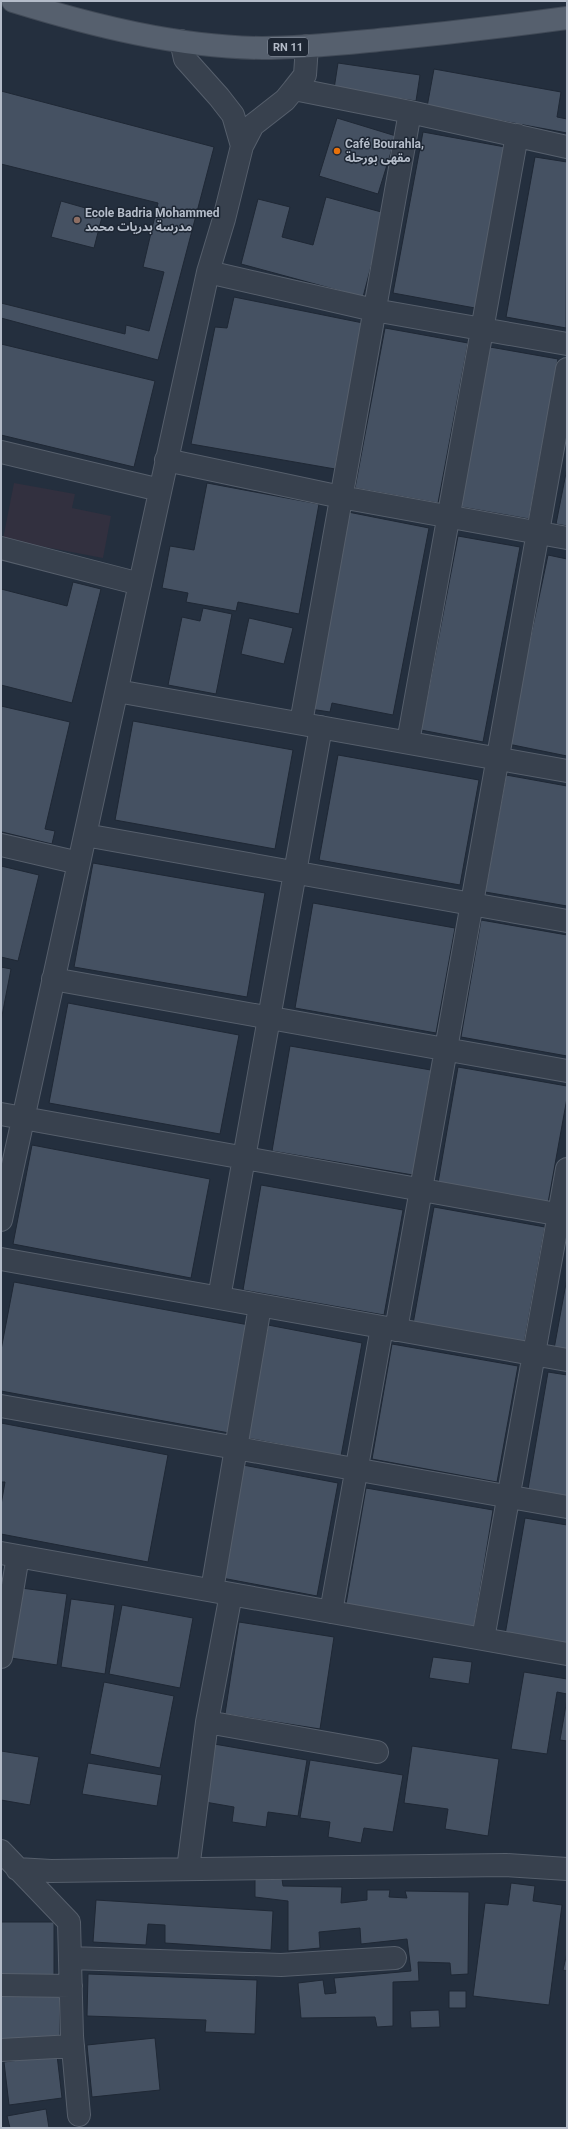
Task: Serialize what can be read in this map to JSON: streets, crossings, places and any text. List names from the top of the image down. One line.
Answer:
{"streets":{"main road":["RN 11"]},"places":["Café Bourahla, مقهى بورحلة","Ecole Badria Mohammed مدرسة بدريات محمد"]}
